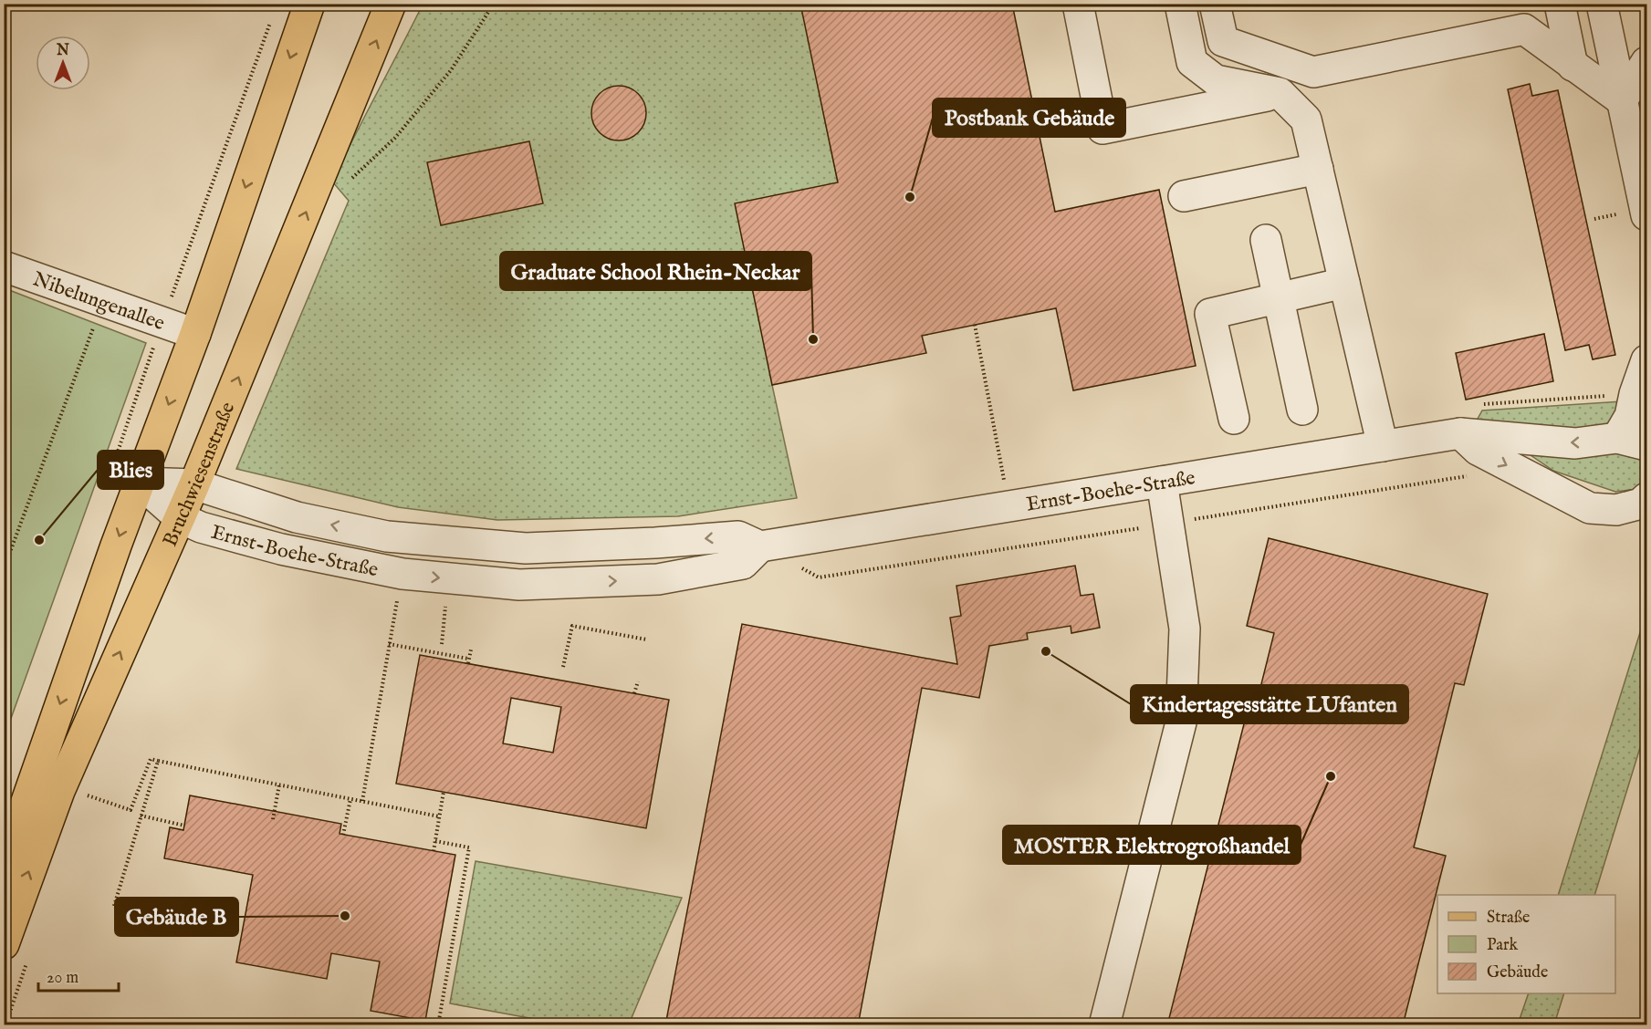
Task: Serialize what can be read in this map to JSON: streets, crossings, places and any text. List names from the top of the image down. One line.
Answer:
{"streets":{"main road":["Bruchwiesenstraße"],"street":["Nibelungenallee","Ernst-Boehe-Straße"]},"crossings":[["Bruchwiesenstraße","Ernst-Boehe-Straße"]],"places":["Postbank Gebäude","Graduate School Rhein-Neckar","Blies","Kindertagesstätte LUfanten","MOSTER Elektrogroßhandel","Gebäude B"],"legend":["Straße","Park","Gebäude"],"scale_bar":"20 m","north":"top"}
